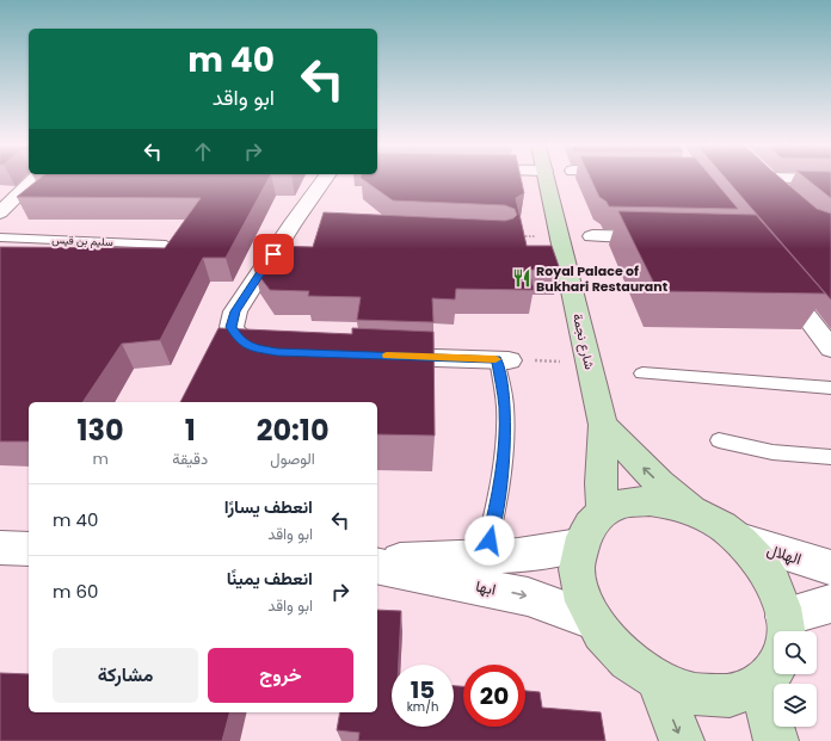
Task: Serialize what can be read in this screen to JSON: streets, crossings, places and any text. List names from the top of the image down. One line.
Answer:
{"streets":{"main road":["شارع نجمة"],"street":["الهلال","ابها"],"lane":["سليم بن قيس"]},"places":{"restaurant":["Royal Palace of Bukhari Restaurant"]},"page":{"turn":["40 m","ابو واقد"],"eta":["20:10","الوصول","1","دقيقة","130","m"],"list":[{"name":"انعطف يسارًا","note":"ابو واقد","value":"40 m"},{"name":"انعطف يمينًا","note":"ابو واقد","value":"60 m"}],"buttons":["خروج","مشاركة"],"speed":"15 km/h","limit":"20"}}
